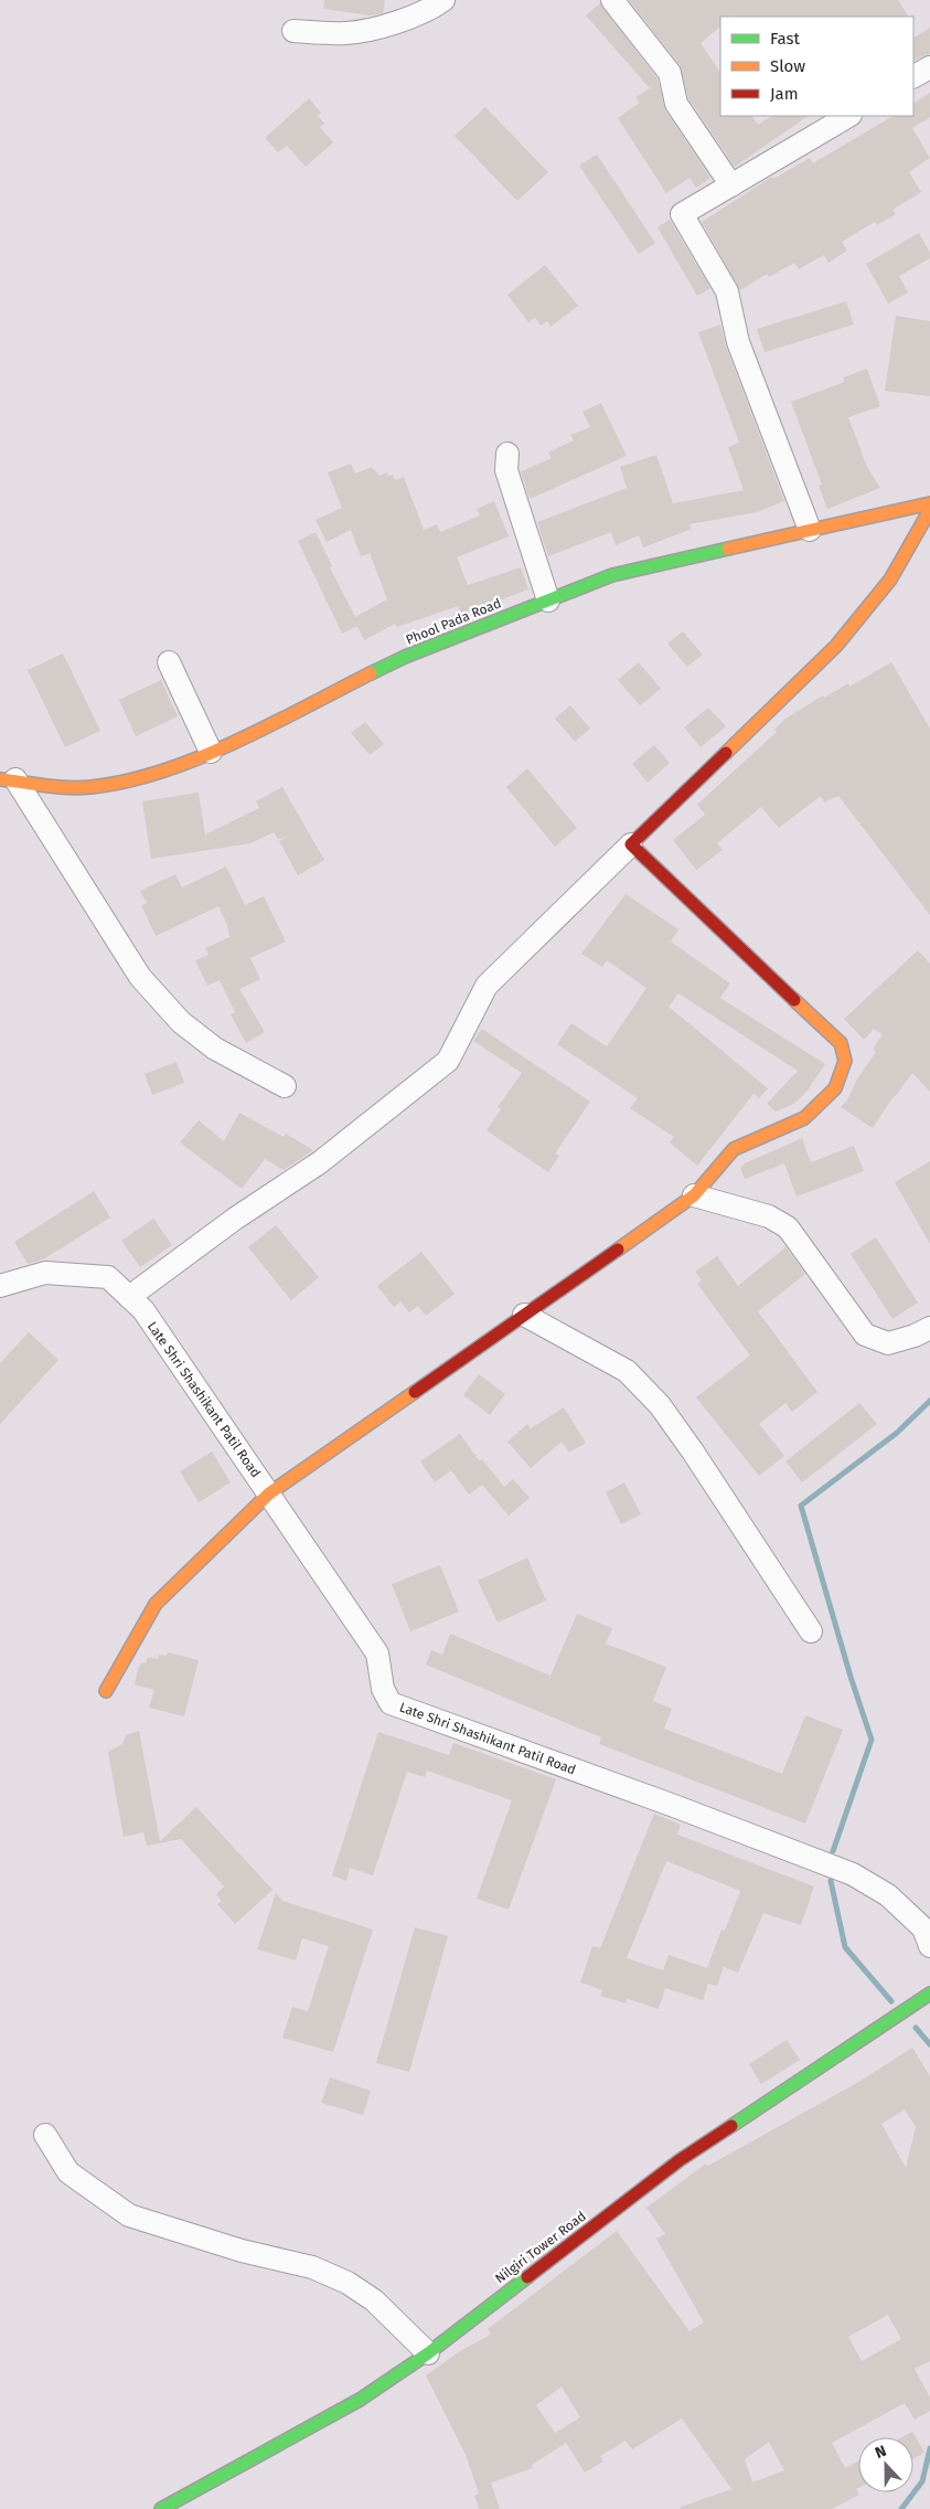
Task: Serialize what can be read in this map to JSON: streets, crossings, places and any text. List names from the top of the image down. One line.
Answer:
{"streets":{"street":["Phool Pada Road","Late Shri Shashikant Patil Road","Nilgiri Tower Road"]},"legend":["Fast","Slow","Jam"],"north":"top"}
